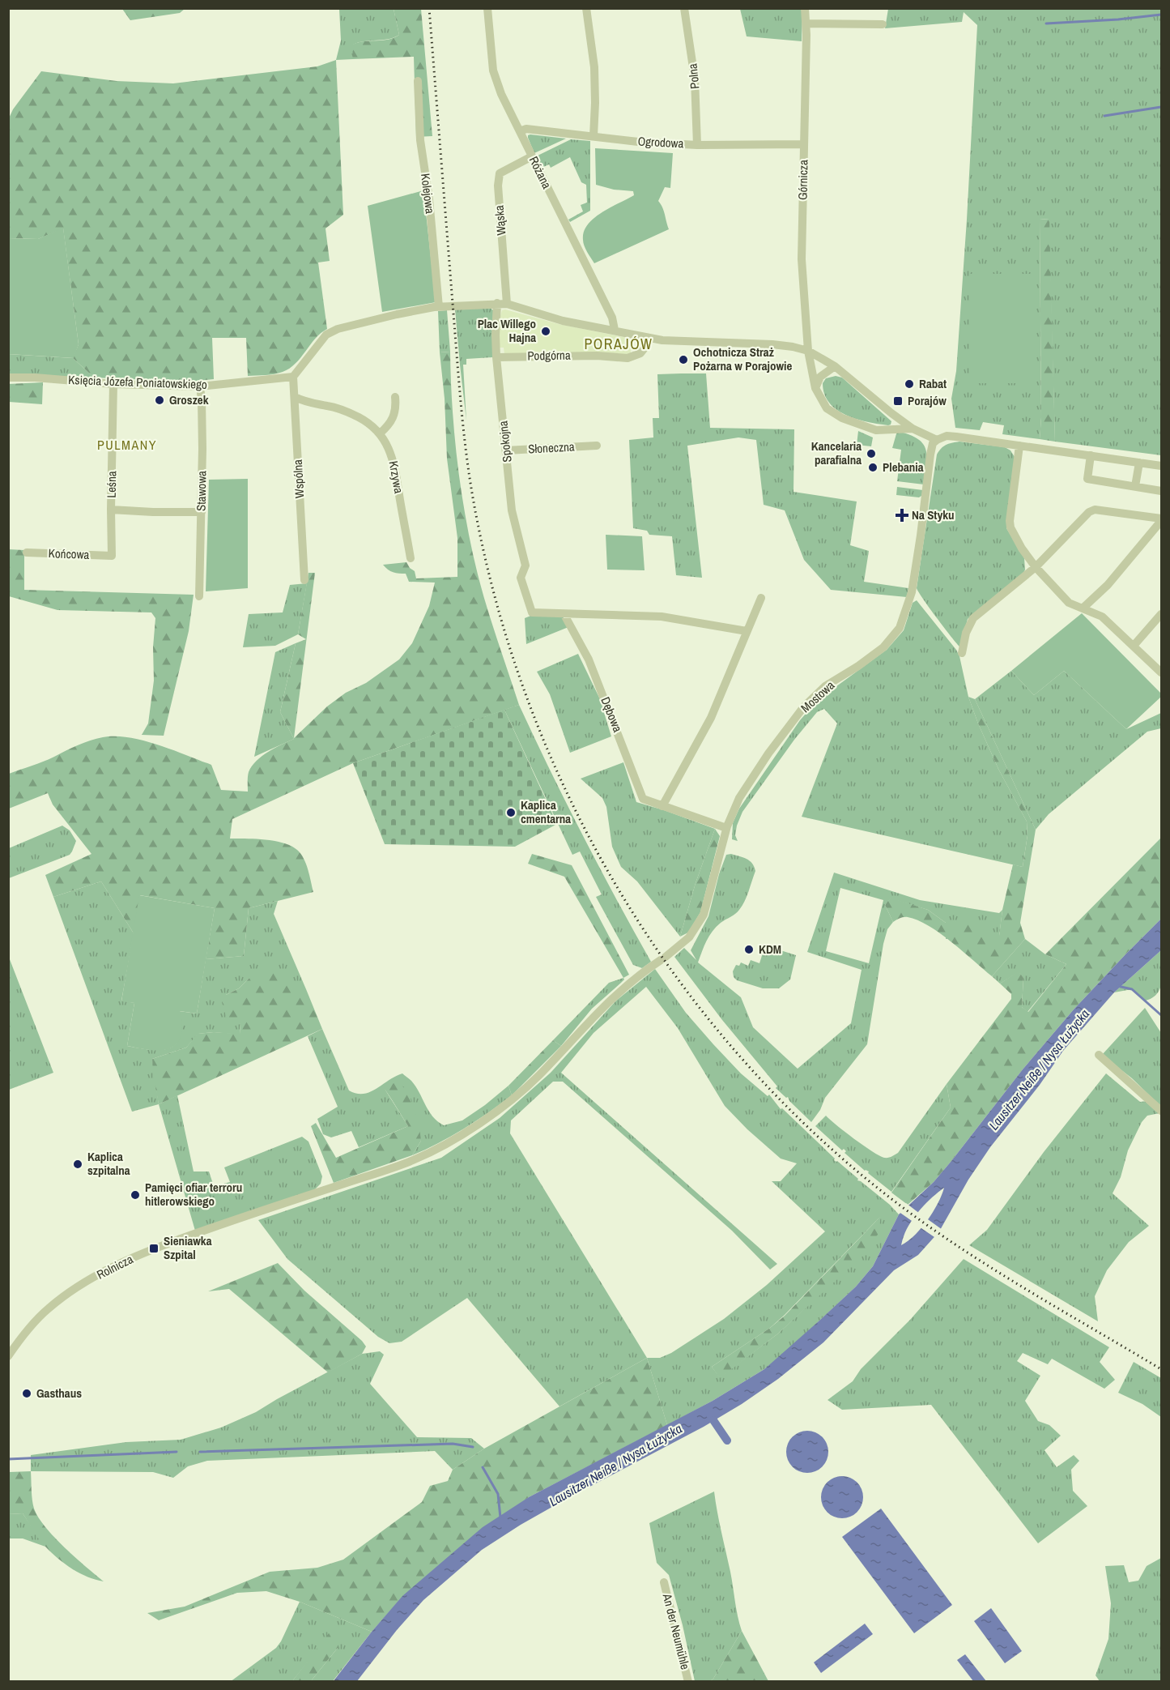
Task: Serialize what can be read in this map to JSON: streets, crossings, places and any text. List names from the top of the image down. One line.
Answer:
{"streets":{"street":["Polna","Ogrodowa","Różana","Górnicza","Kolejowa","Wąska","Podgórna","Księcia Józefa Poniatowskiego","Spokojna","Słoneczna","Krzywa","Wspólna","Leśna","Stawowa","Końcowa","Mostowa","Dębowa","Rolnicza","An der Neumühle"]},"crossings":[["Polna","Ogrodowa"],["Ogrodowa","Różana"],["Ogrodowa","Górnicza"],["Różana","Wąska"],["Podgórna","Spokojna"],["Księcia Józefa Poniatowskiego","Wspólna"],["Księcia Józefa Poniatowskiego","Leśna"],["Księcia Józefa Poniatowskiego","Stawowa"],["Spokojna","Słoneczna"],["Spokojna","Dębowa"],["Krzywa","Wspólna"],["Leśna","Końcowa"],["Mostowa","Dębowa"],["Mostowa","Rolnicza"]],"districts":["PORAJÓW","PULMANY"],"water":["Lausitzer Neiße / Nysa Łużycka"],"places":{"other":["Plac Willego Hajna","Ochotnicza Straż Pożarna w Porajowie","Rabat","Groszek","Kancelaria parafialna","Plebania","Kaplica cmentarna","KDM","Kaplica szpitalna","Pamięci ofiar terroru hitlerowskiego","Gasthaus"],"transit":["Porajów","Sieniawka Szpital"],"health":["Na Styku"]}}
